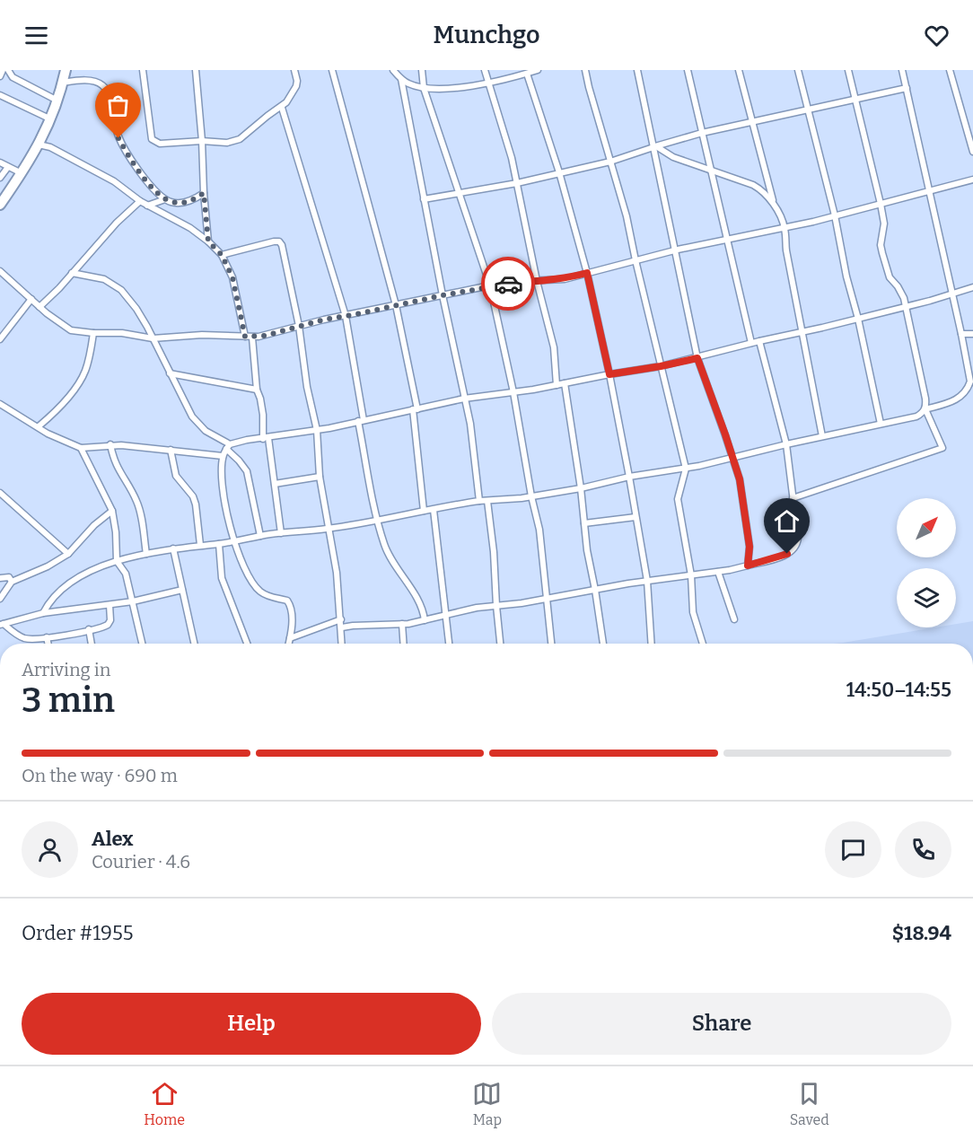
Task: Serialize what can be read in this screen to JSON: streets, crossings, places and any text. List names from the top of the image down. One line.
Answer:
{"north":"top right","page":{"header":"Munchgo","heading":["3 min","Arriving in","14:50–14:55"],"panel":["Alex","Courier · 4.6","Order #1955","$18.94"],"bar":"On the way · 690 m","buttons":["Help","Share"],"tabs":["Home","Map","Saved"]}}
